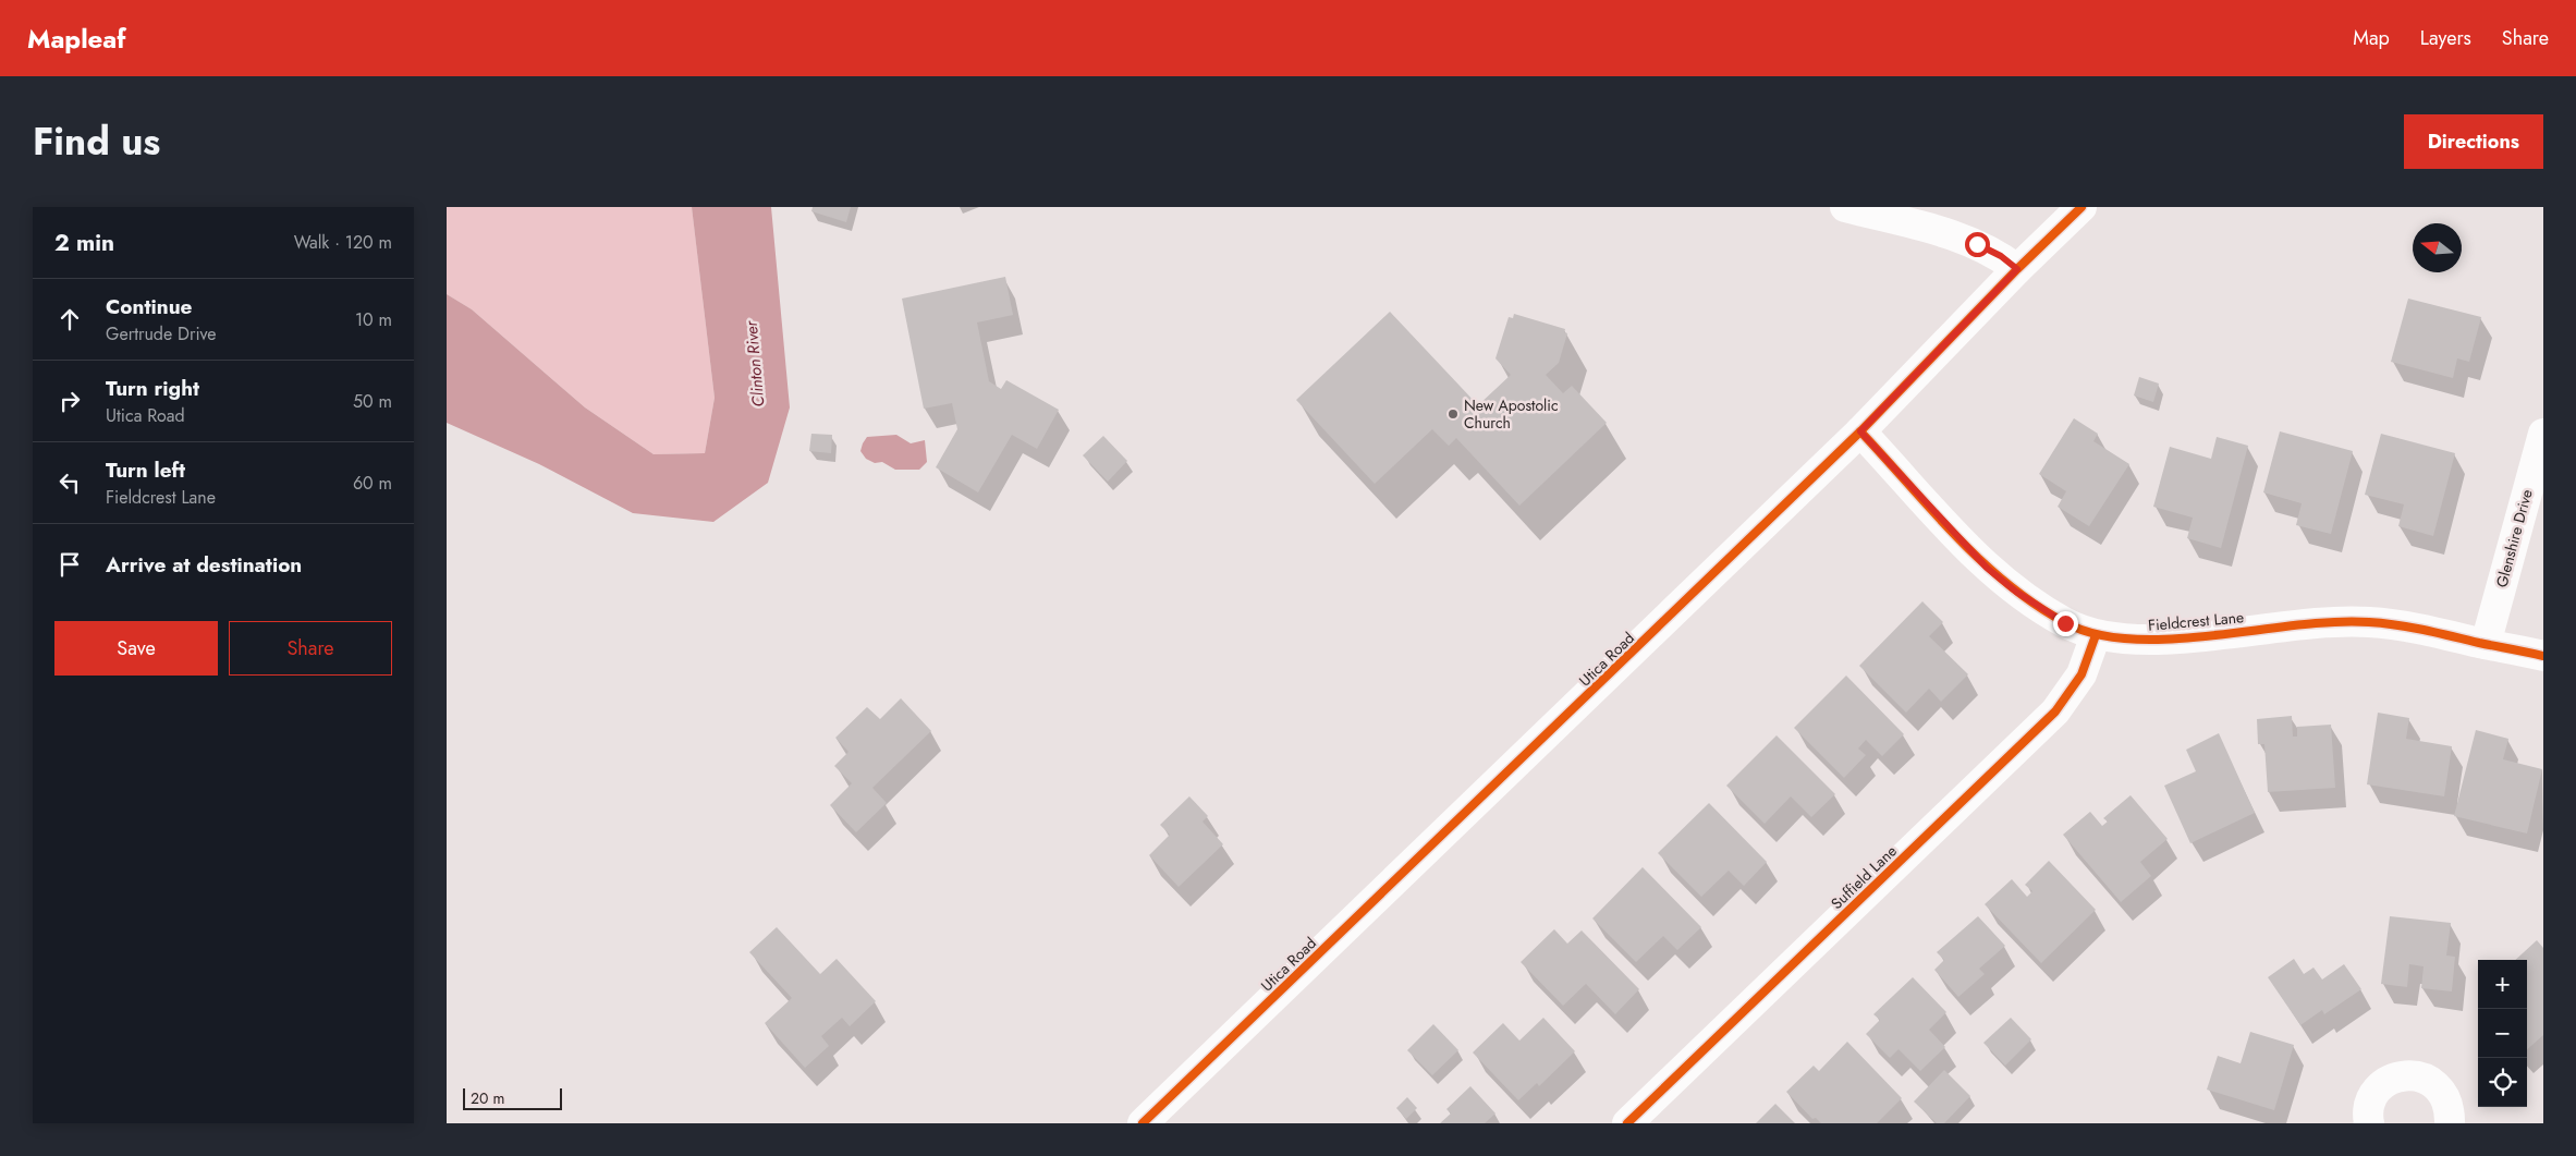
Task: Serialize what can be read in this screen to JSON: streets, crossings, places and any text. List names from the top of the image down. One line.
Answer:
{"streets":{"street":["Glenshire Drive","Fieldcrest Lane","Utica Road","Suffield Lane"]},"crossings":[["Glenshire Drive","Fieldcrest Lane"],["Fieldcrest Lane","Utica Road"],["Fieldcrest Lane","Suffield Lane"]],"water":["Clinton River"],"places":["New Apostolic Church"],"scale_bar":"20 m","north":"left","page":{"header":"Mapleaf","nav":["Map","Layers","Share"],"title":"Find us","buttons":["Directions",["Save","Share"]],"heading":["2 min","Walk · 120 m"],"list":[["Continue","Gertrude Drive","10 m"],["Turn right","Utica Road","50 m"],["Turn left","Fieldcrest Lane","60 m"],"Arrive at destination"],"map_buttons":["+","−"],"scale":"20 m"}}
